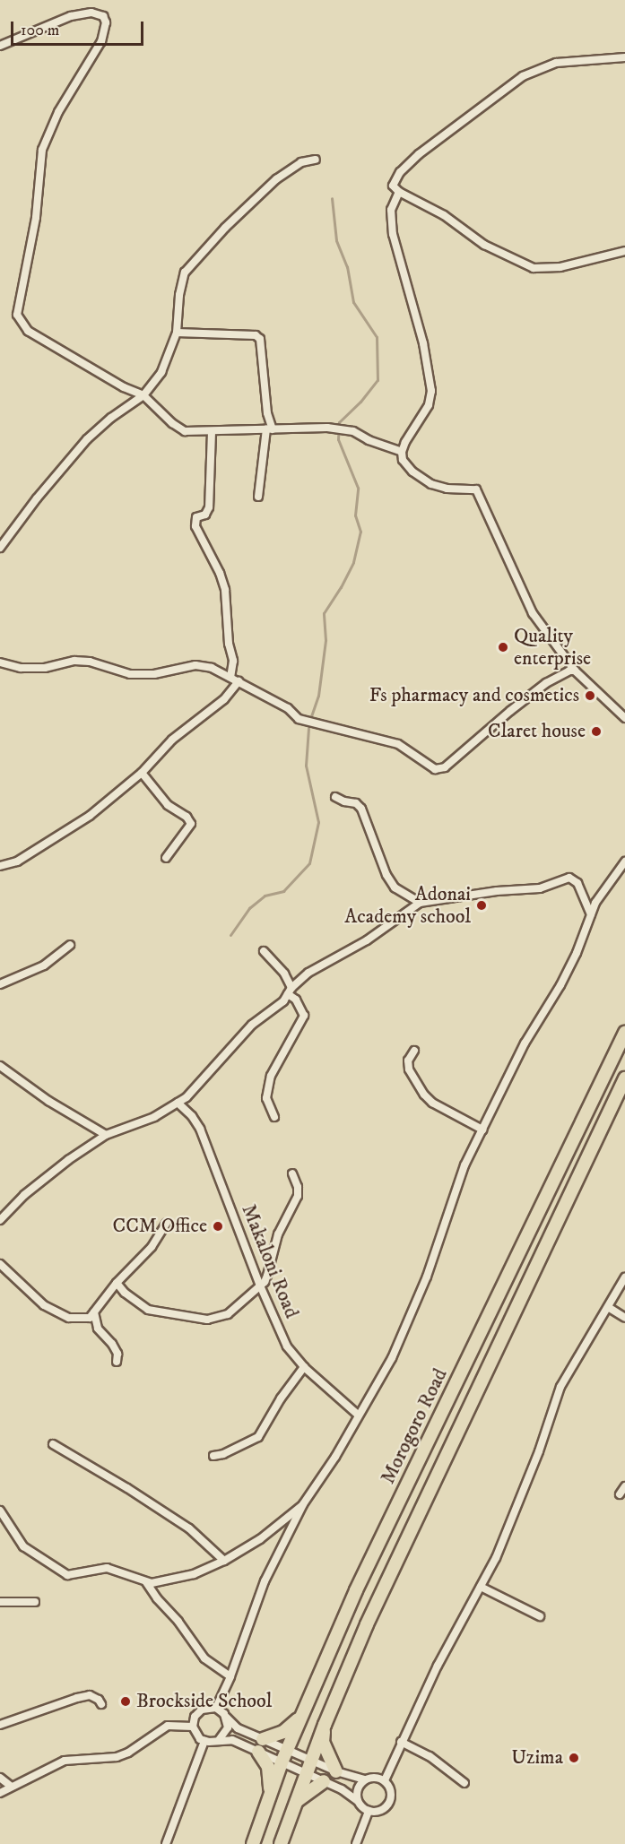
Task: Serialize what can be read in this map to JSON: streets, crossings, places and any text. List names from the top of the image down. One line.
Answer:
{"streets":{"highway":["Morogoro Road"],"street":["Makaloni Road"]},"places":["Quality enterprise","Fs pharmacy and cosmetics","Claret house","Adonai Academy school","CCM Office","Brockside School","Uzima"],"scale_bar":"100 m"}
